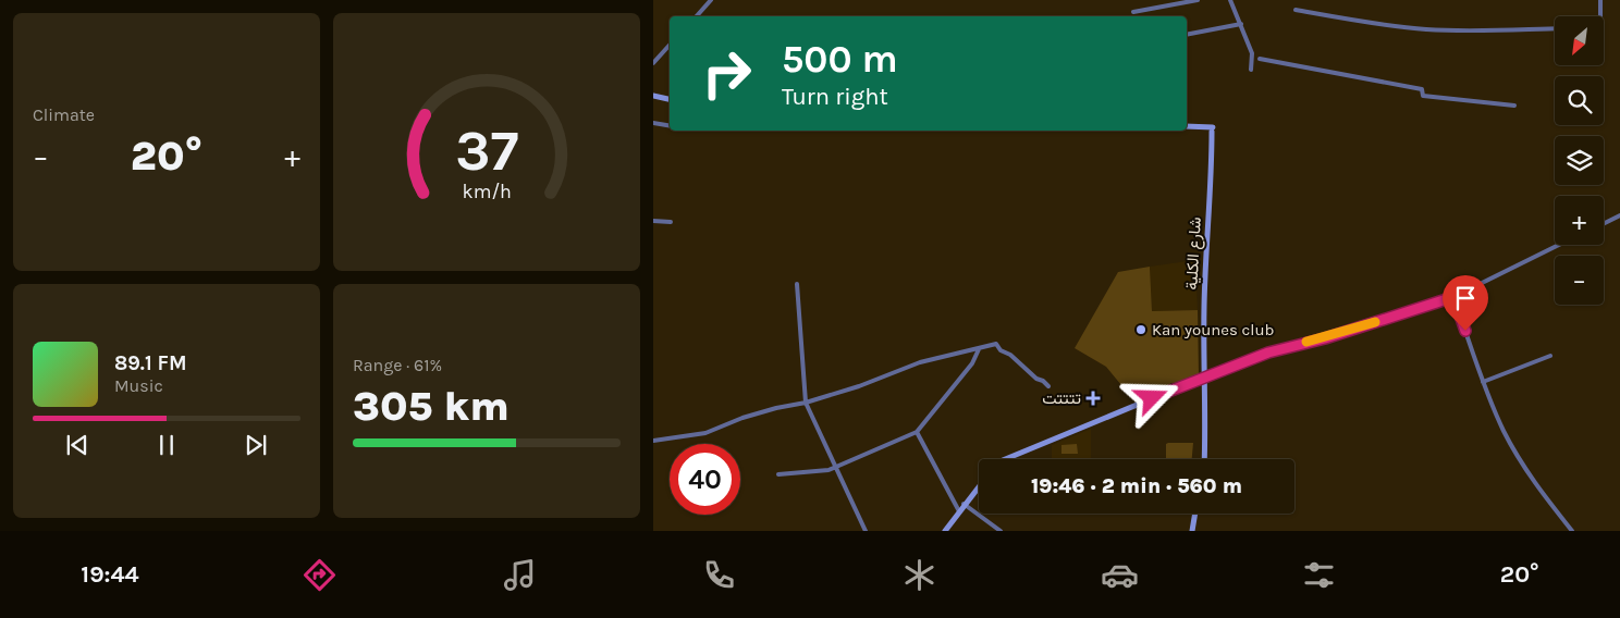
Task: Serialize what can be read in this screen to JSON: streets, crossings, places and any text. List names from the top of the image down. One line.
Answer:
{"streets":{"street":["شارع الكلية"]},"places":{"other":["Kan younes club"],"health":["تتتتت"]},"north":"bottom left","page":{"tile":["Climate",["Range · 61%","305 km"]],"map_buttons":["+","−"],"turn":["500 m","Turn right"],"heat":["−","20°","+"],"song":["89.1 FM","Music"],"limit":"40","trip":"19:46 · 2 min · 560 m","tabs":["19:44","20°"],"gauge":["37","km/h"]}}
